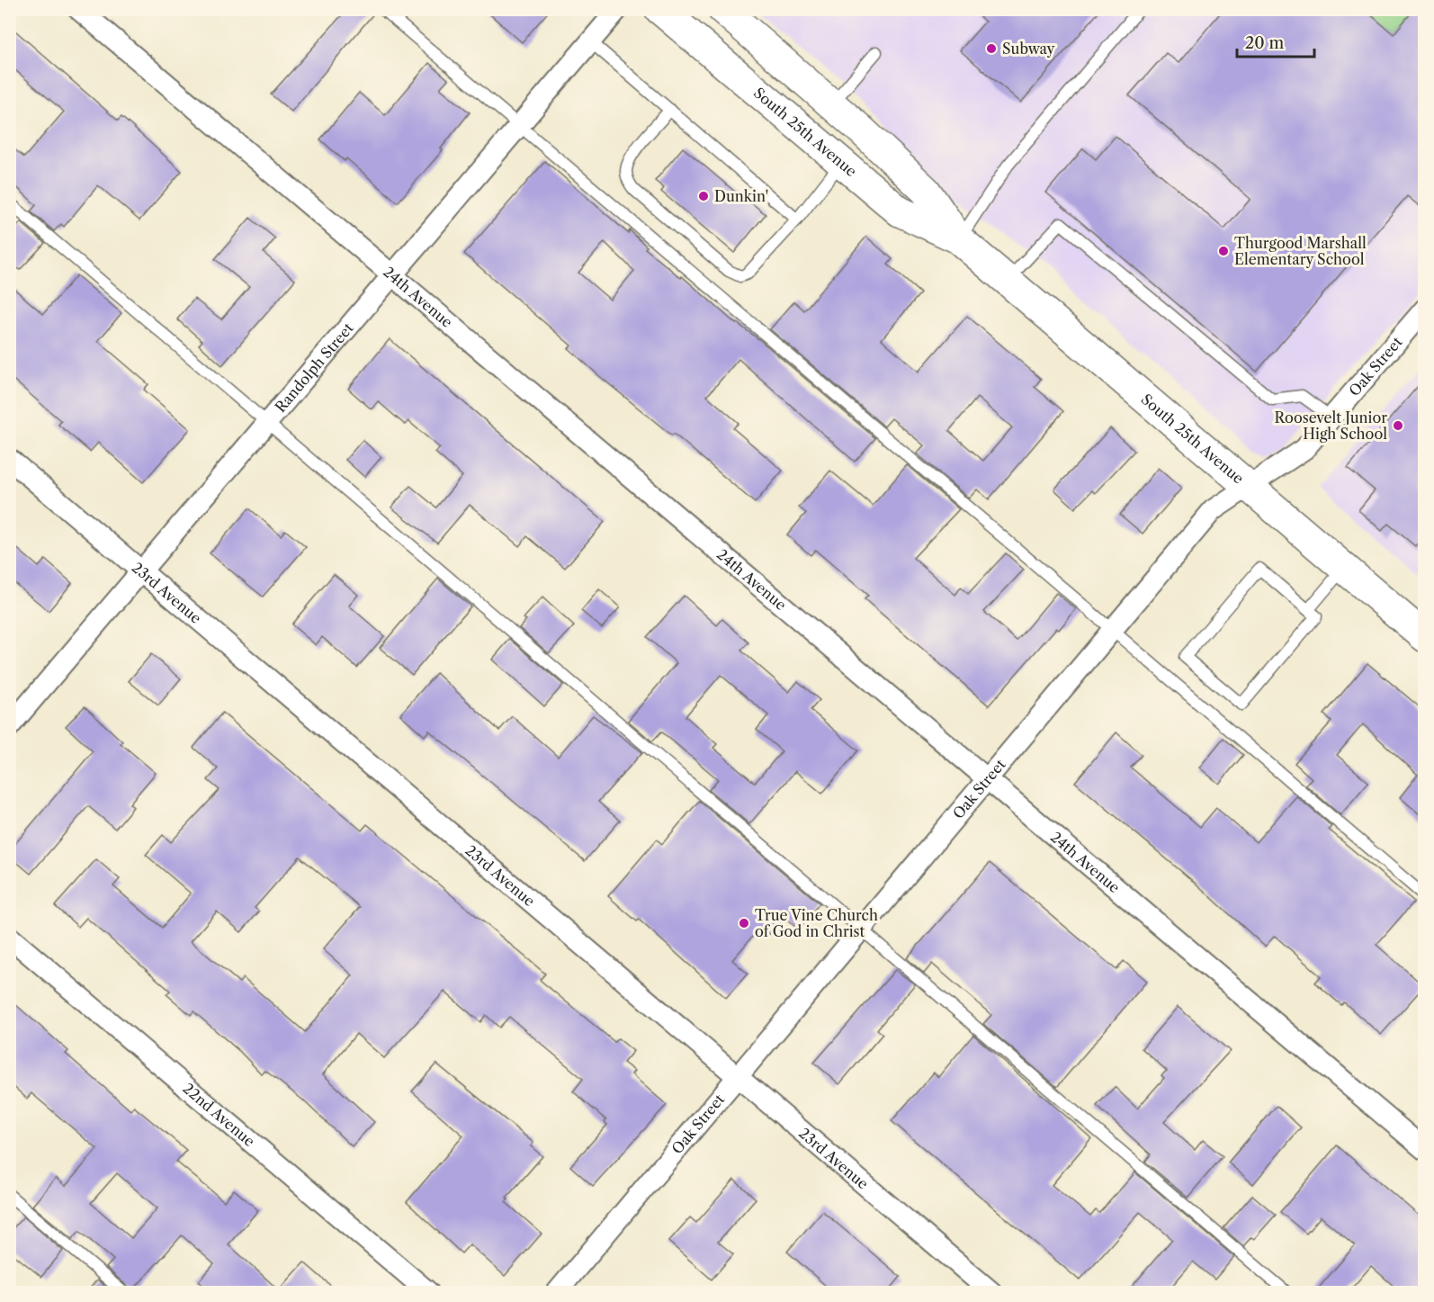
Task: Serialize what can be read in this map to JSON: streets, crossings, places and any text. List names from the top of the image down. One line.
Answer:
{"streets":{"main road":["South 25th Avenue"],"street":["24th Avenue","Oak Street","Randolph Street","23rd Avenue","22nd Avenue"]},"crossings":[["South 25th Avenue","Oak Street"],["24th Avenue","Oak Street"],["24th Avenue","Randolph Street"],["Oak Street","23rd Avenue"],["Randolph Street","23rd Avenue"]],"places":["Subway","Dunkin'","Thurgood Marshall Elementary School","Roosevelt Junior High School","True Vine Church of God in Christ"],"scale_bar":"20 m"}
